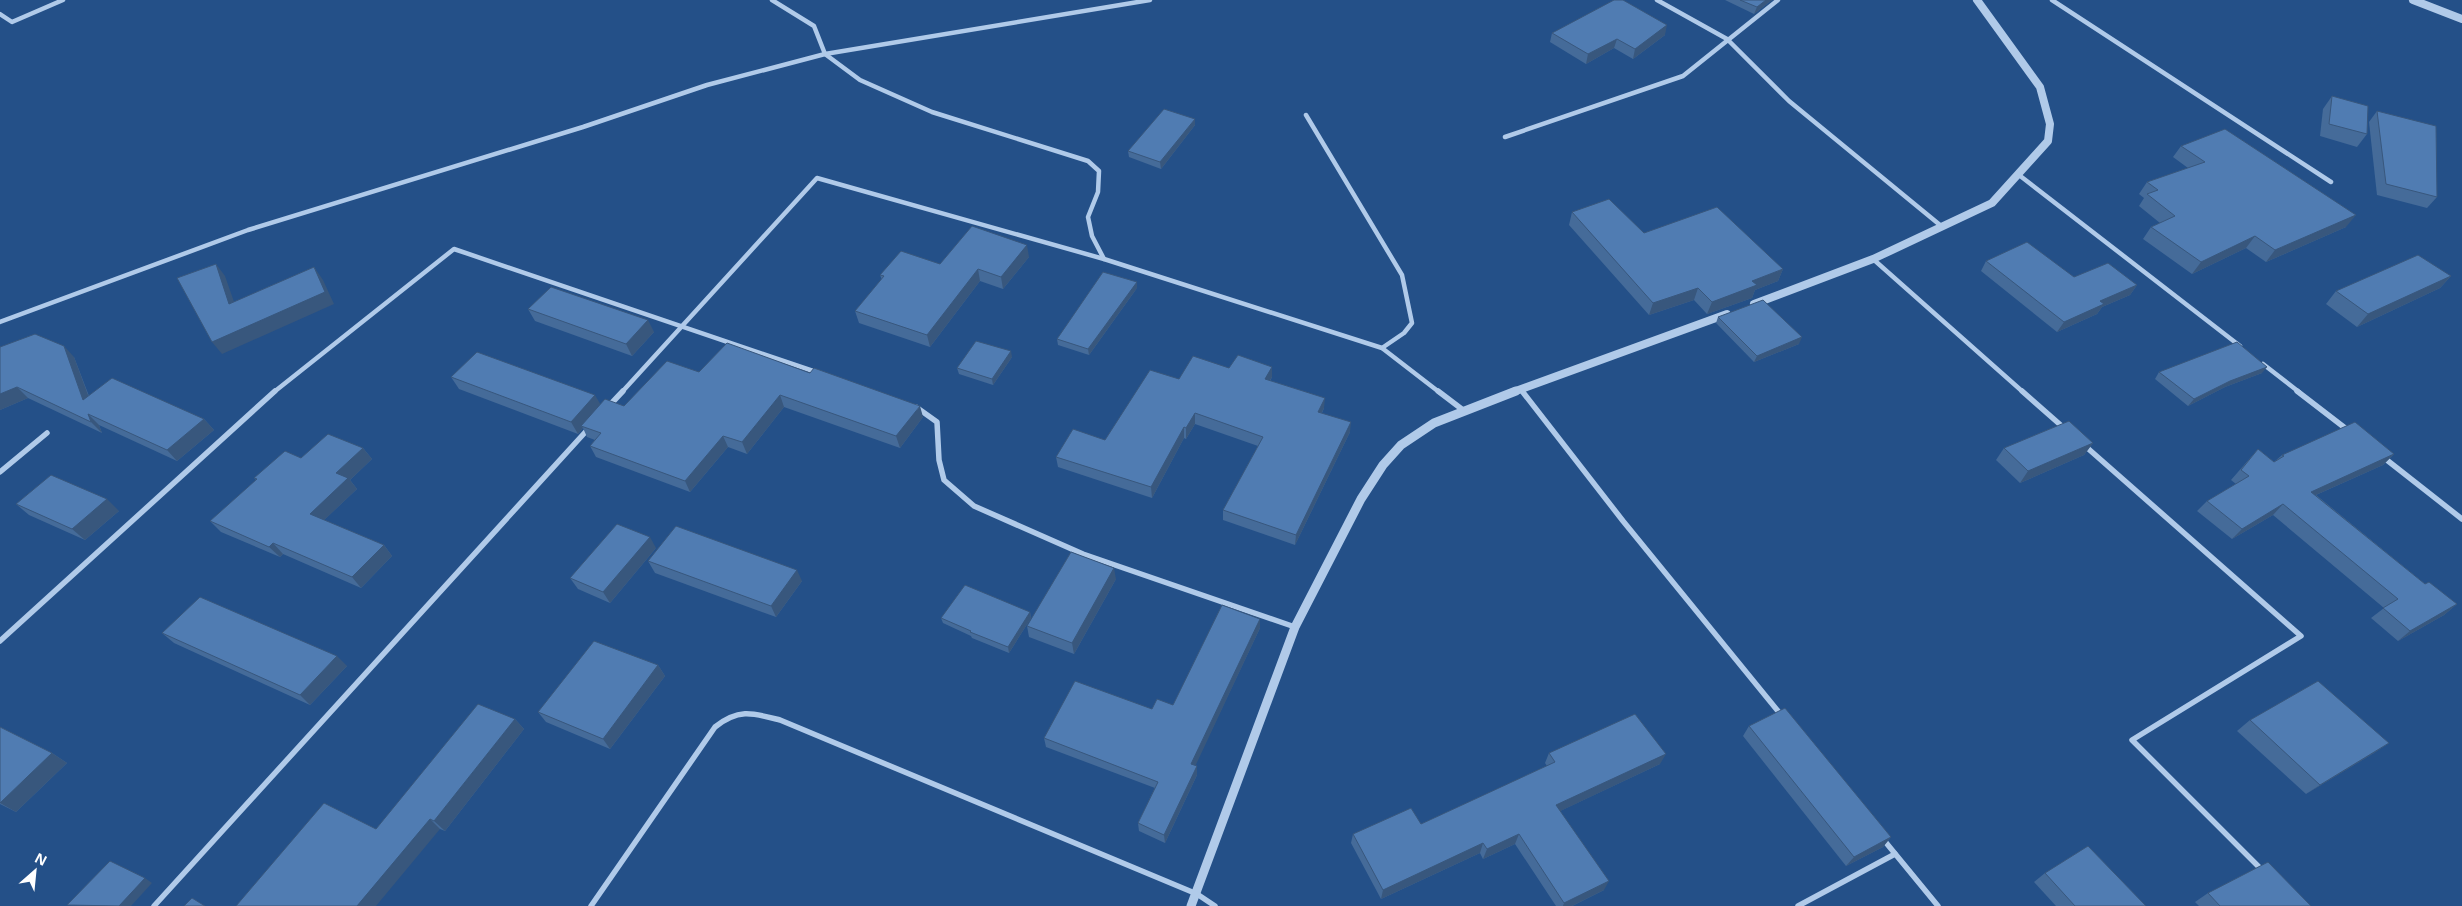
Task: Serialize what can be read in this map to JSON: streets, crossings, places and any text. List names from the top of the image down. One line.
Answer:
{"north":"top right"}
